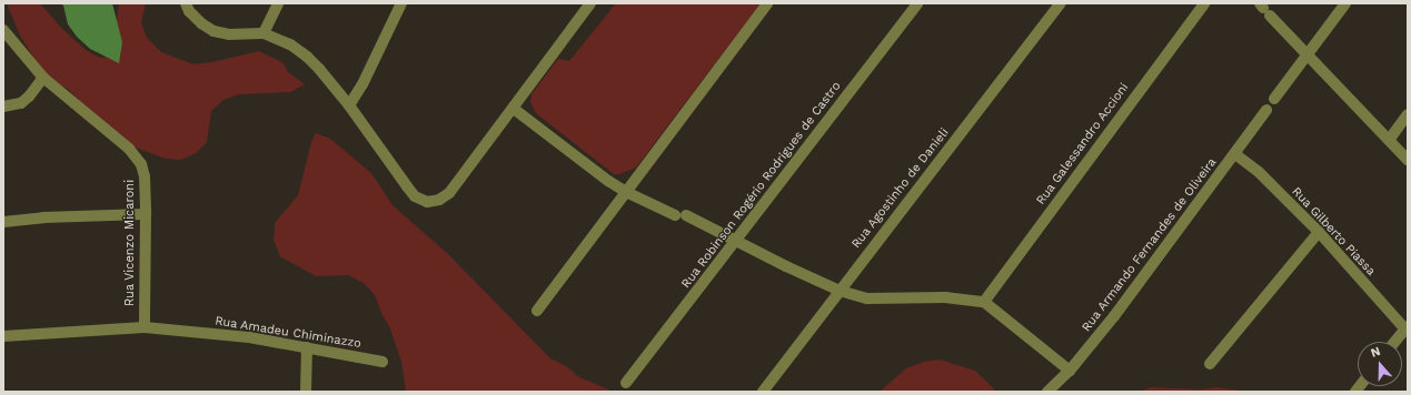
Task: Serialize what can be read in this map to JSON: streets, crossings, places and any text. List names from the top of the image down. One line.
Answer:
{"streets":{"street":["Rua Galessandro Accioni","Rua Robinson Rogério Rodrigues de Castro","Rua Agostinho de Danieli","Rua Gilberto Piassa","Rua Vicenzo Micaroni","Rua Armando Fernandes de Oliveira","Rua Amadeu Chiminazzo"]},"crossings":[["Rua Gilberto Piassa","Rua Armando Fernandes de Oliveira"],["Rua Vicenzo Micaroni","Rua Amadeu Chiminazzo"]],"north":"top"}
